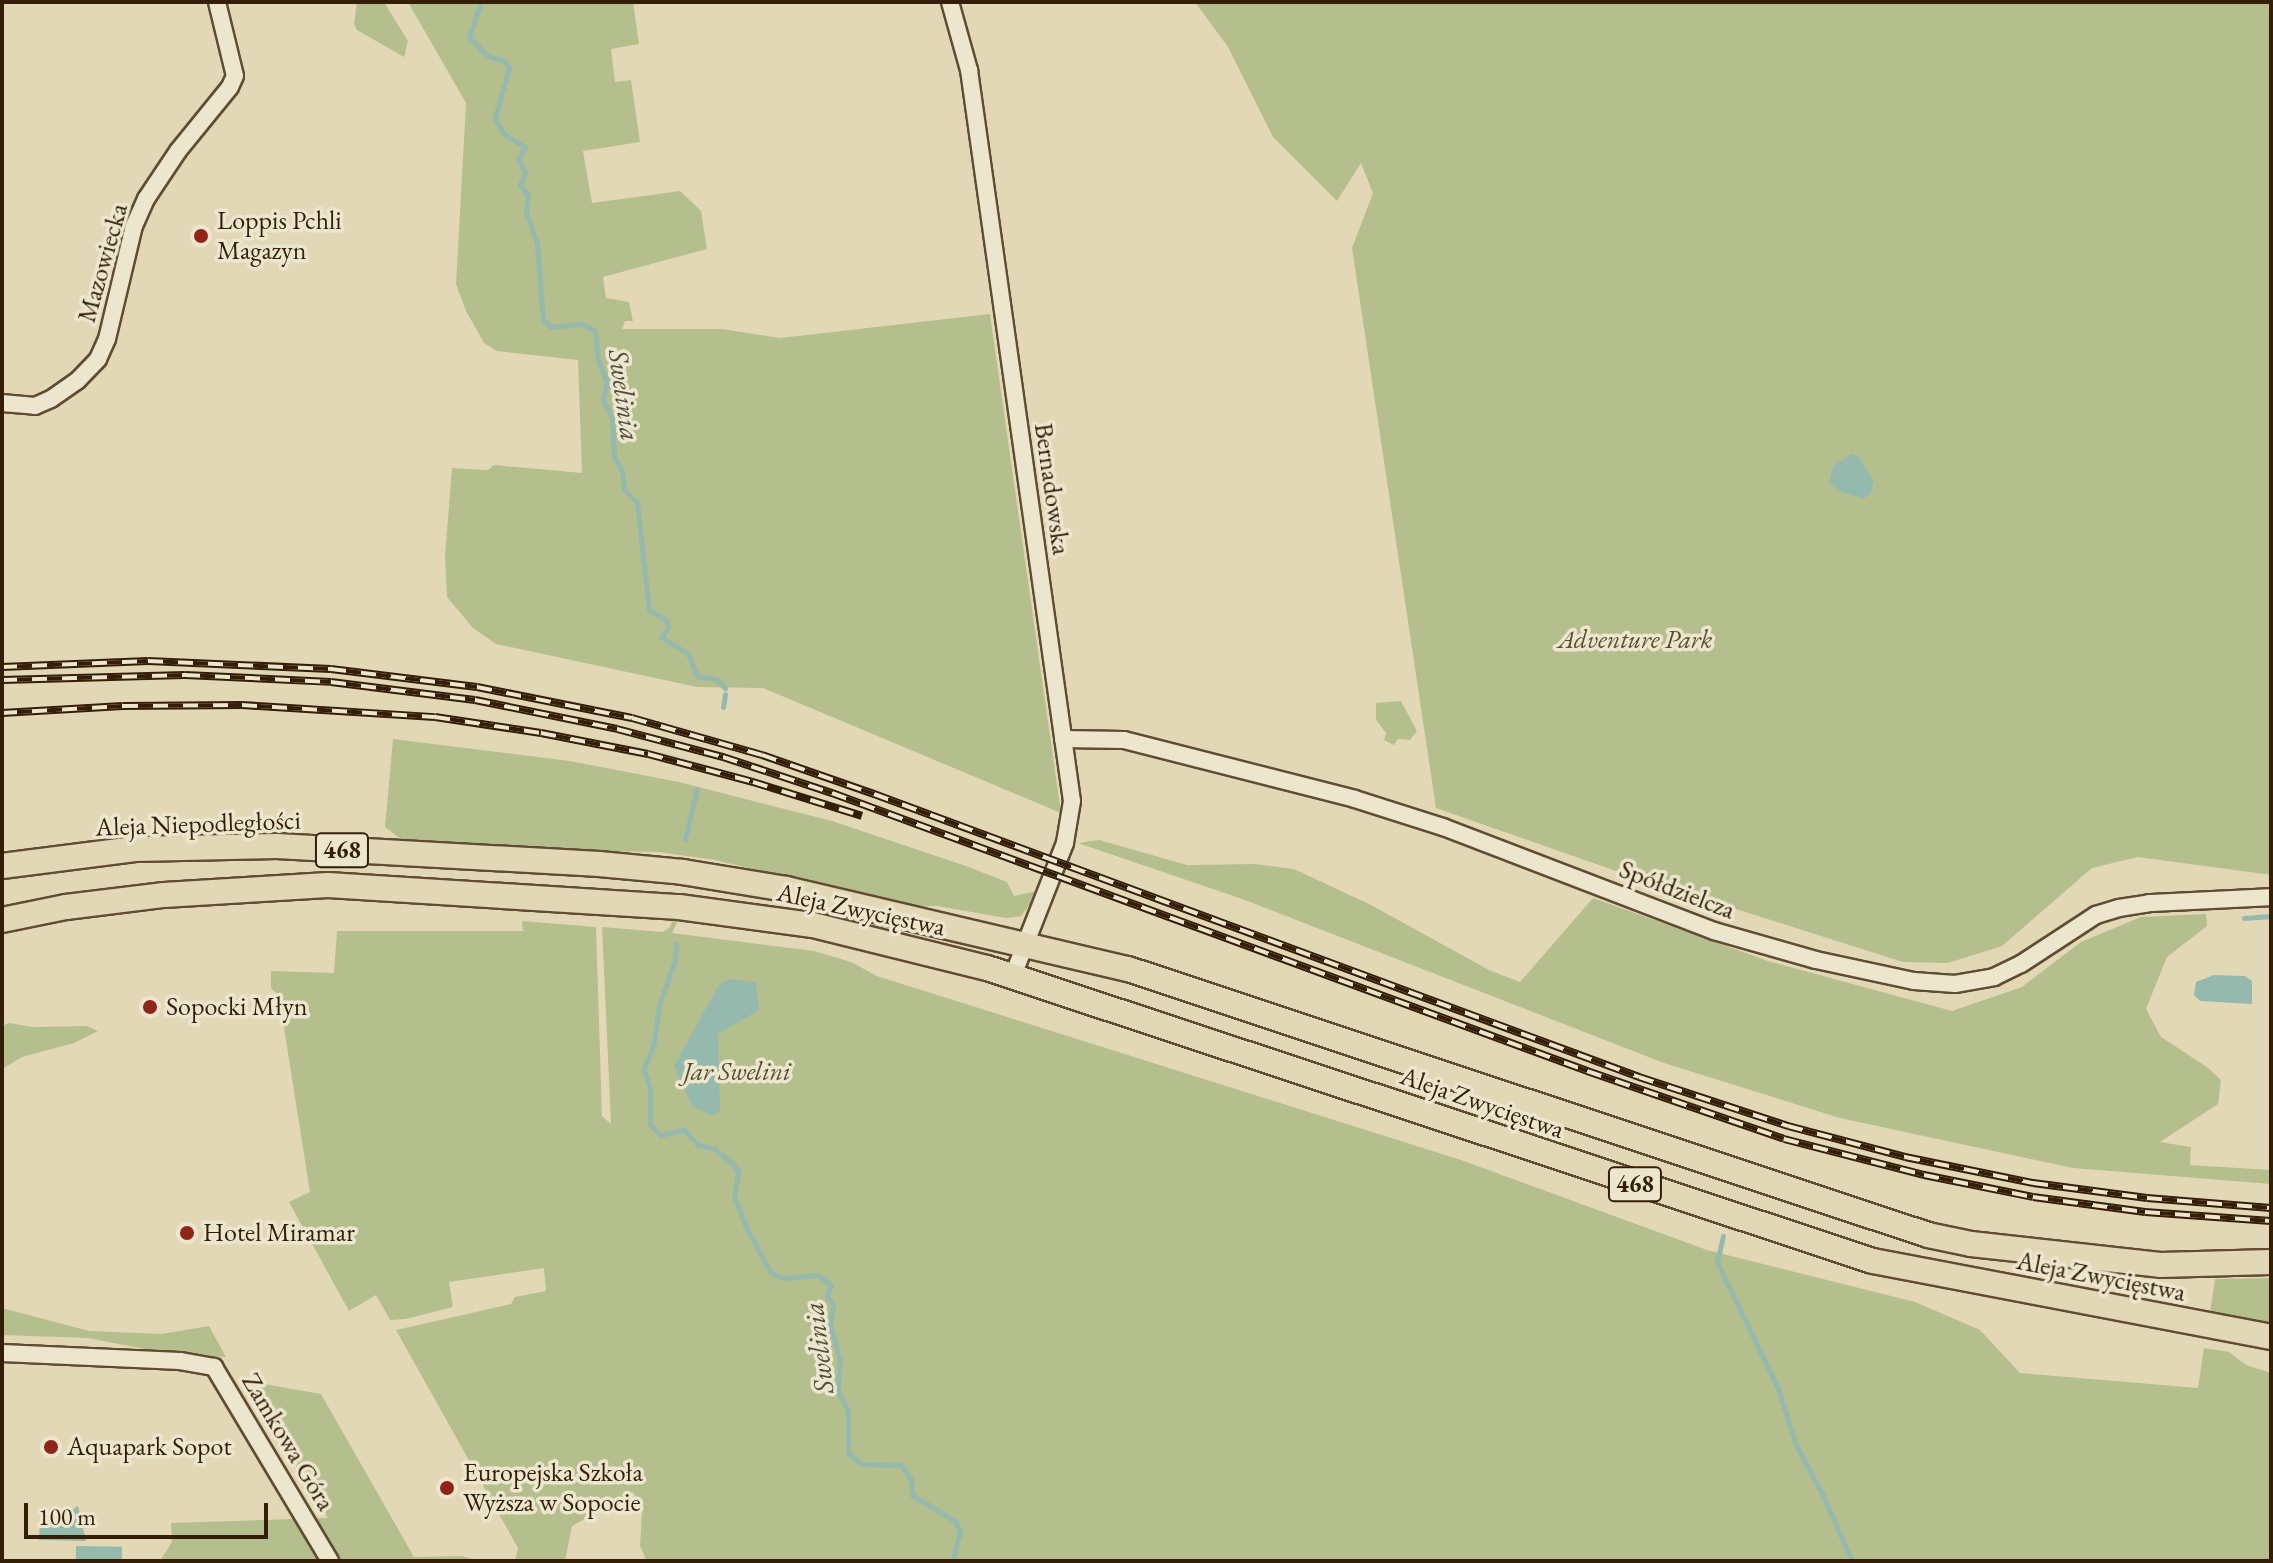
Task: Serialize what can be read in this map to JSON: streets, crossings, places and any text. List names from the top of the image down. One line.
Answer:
{"streets":{"main road":["Aleja Niepodległości","468","Aleja Zwycięstwa"],"street":["Mazowiecka","Bernadowska","Spółdzielcza","Zamkowa Góra"]},"crossings":[["Bernadowska","Spółdzielcza"],["Bernadowska","Aleja Zwycięstwa"],["Aleja Niepodległości","Aleja Zwycięstwa"]],"water":["Swelinia"],"parks":["Adventure Park","Jar Swelini"],"places":["Loppis Pchli Magazyn","Sopocki Młyn","Hotel Miramar","Aquapark Sopot","Europejska Szkoła Wyższa w Sopocie"],"scale_bar":"100 m"}
